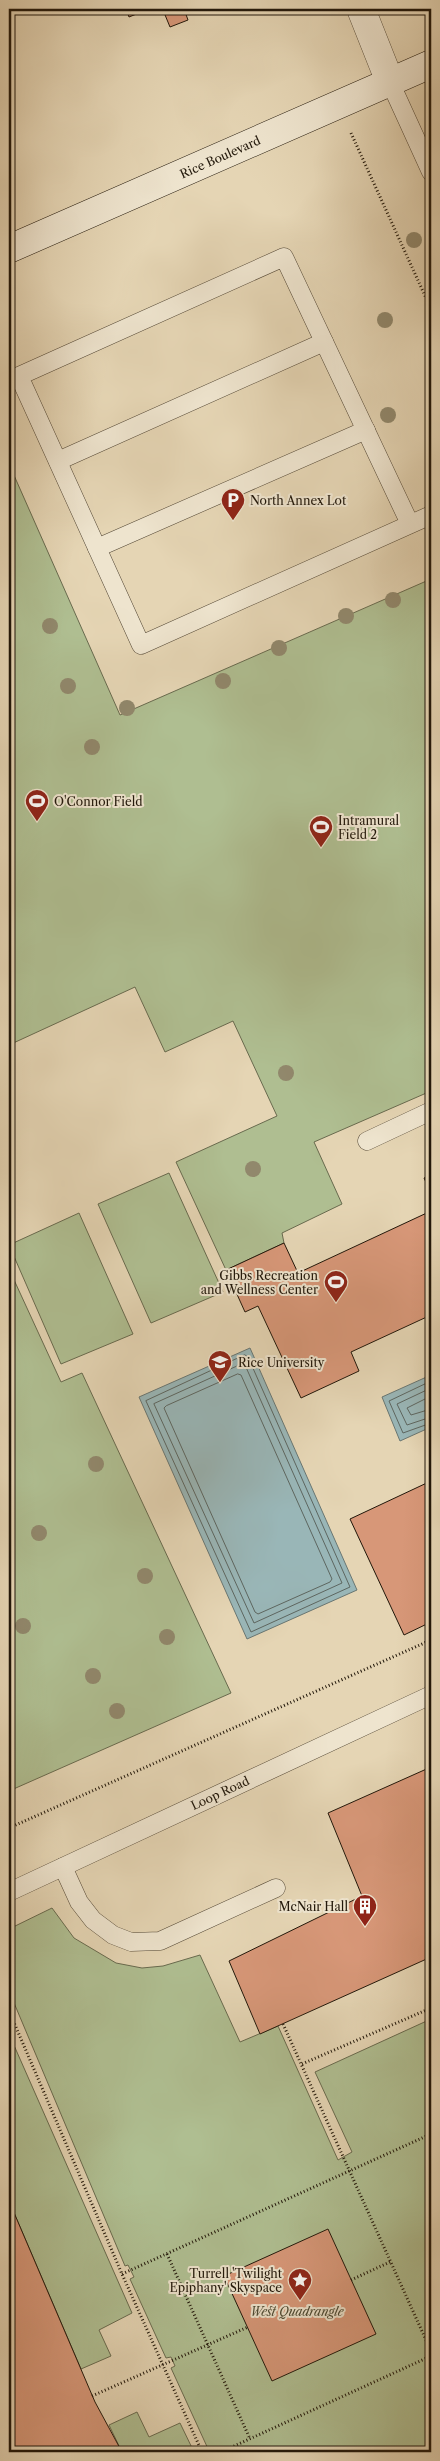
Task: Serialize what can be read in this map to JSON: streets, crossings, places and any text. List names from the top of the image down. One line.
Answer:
{"streets":{"main road":["Rice Boulevard"],"lane":["Loop Road"]},"parks":["West Quadrangle"],"places":{"parking":["North Annex Lot"],"sports":["O'Connor Field","Intramural Field 2","Gibbs Recreation and Wellness Center"],"school or university":["Rice University"],"building":["McNair Hall"],"place":["Turrell 'Twilight Epiphany' Skyspace"]}}
